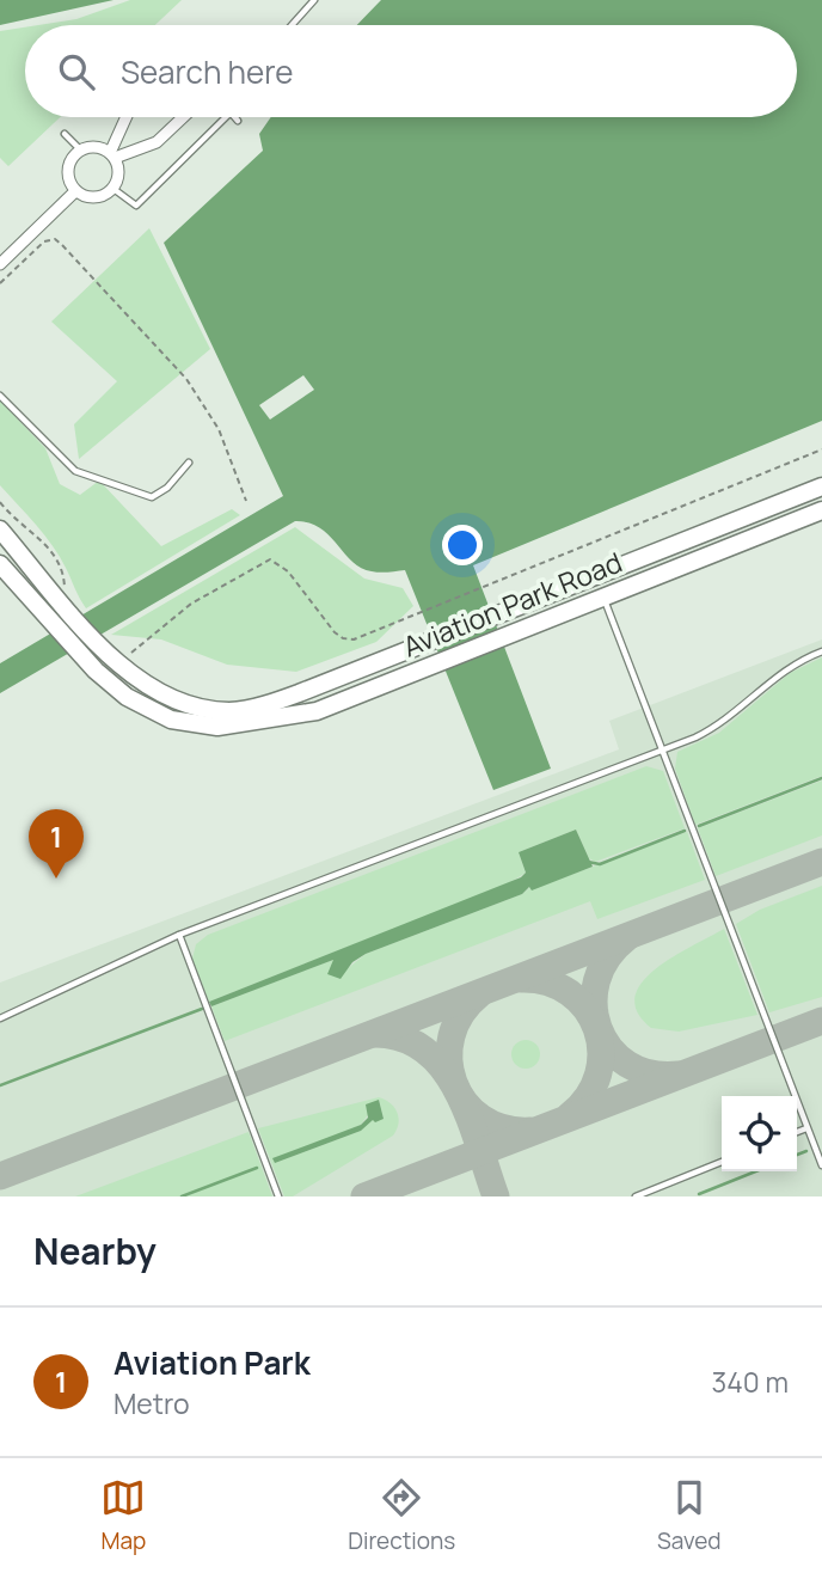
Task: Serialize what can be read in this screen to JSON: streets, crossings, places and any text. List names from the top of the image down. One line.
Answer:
{"streets":{"main road":["Aviation Park Road"]},"page":{"search":"Search here","pins":"1","heading":"Nearby","list":[{"mark":"1","name":"Aviation Park","note":"Metro","value":"340 m"}],"nav":["Map","Directions","Saved"]}}
